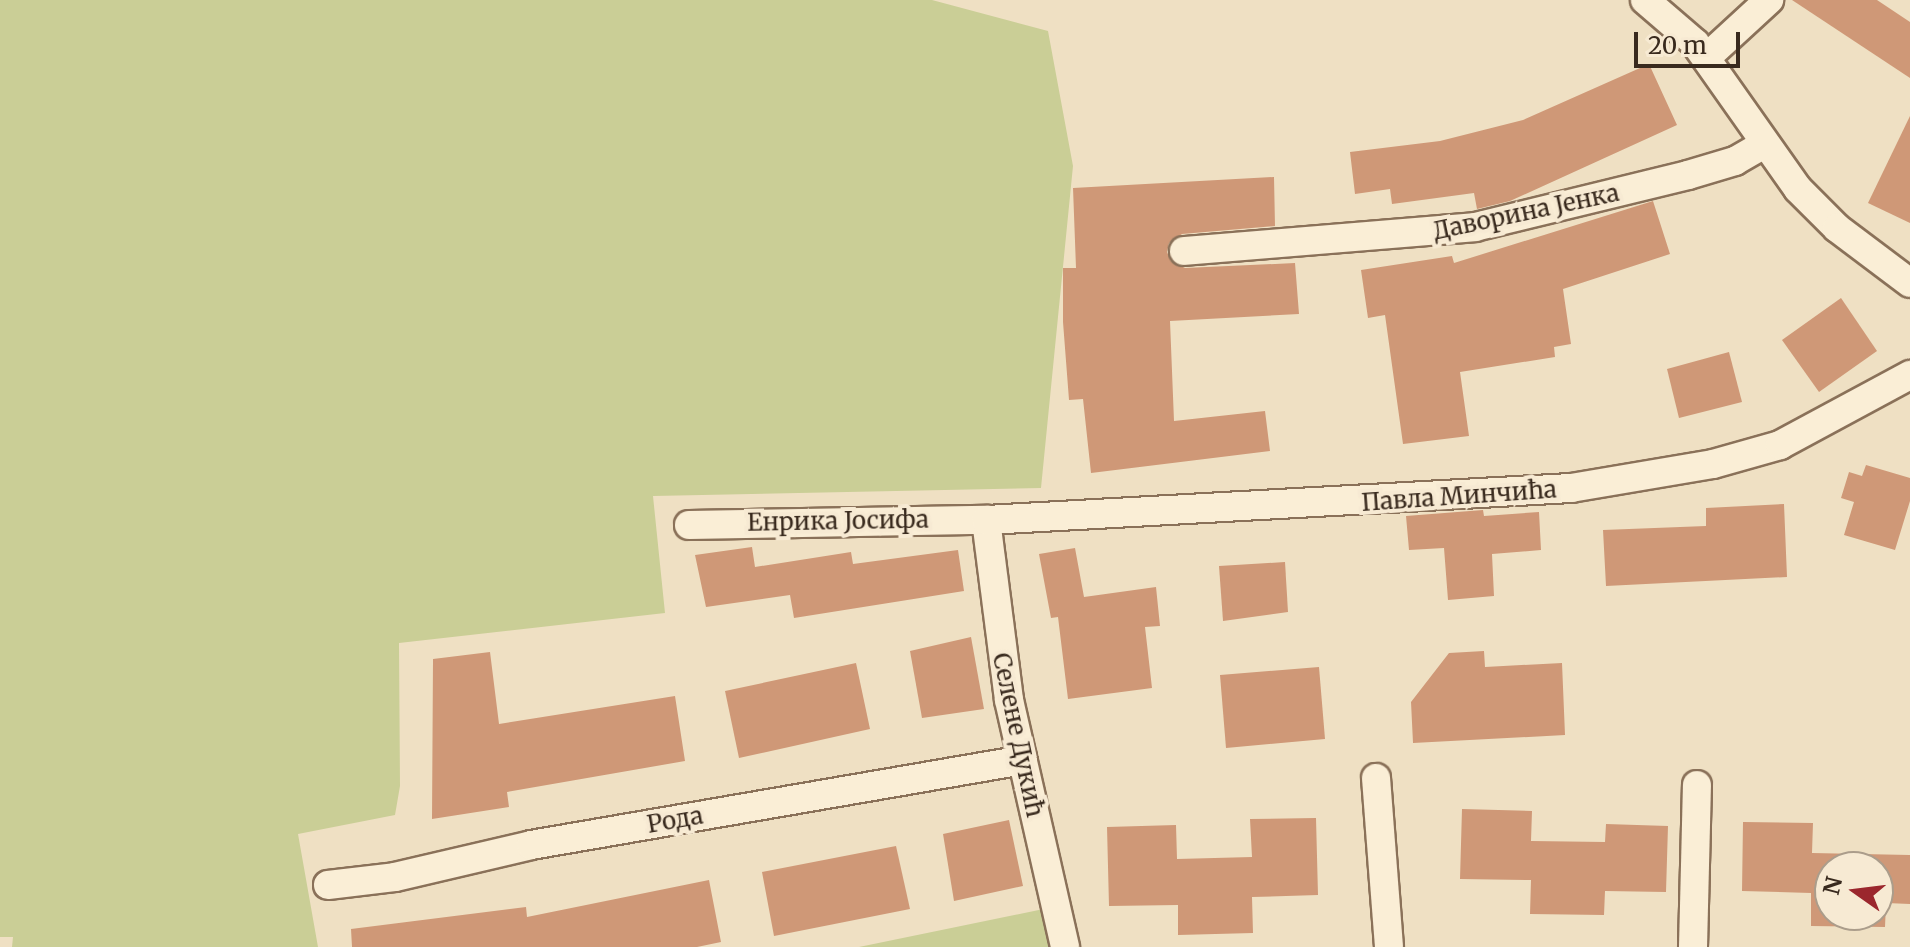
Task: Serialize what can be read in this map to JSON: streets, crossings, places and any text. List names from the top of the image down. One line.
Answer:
{"streets":{"street":["Даворина Јенка","Павла Минчића","Енрика Јосифа","Селене Дукић","Рода"]},"crossings":[["Павла Минчића","Енрика Јосифа"],["Павла Минчића","Селене Дукић"],["Енрика Јосифа","Селене Дукић"],["Селене Дукић","Рода"]],"scale_bar":"20 m","north":"left"}
